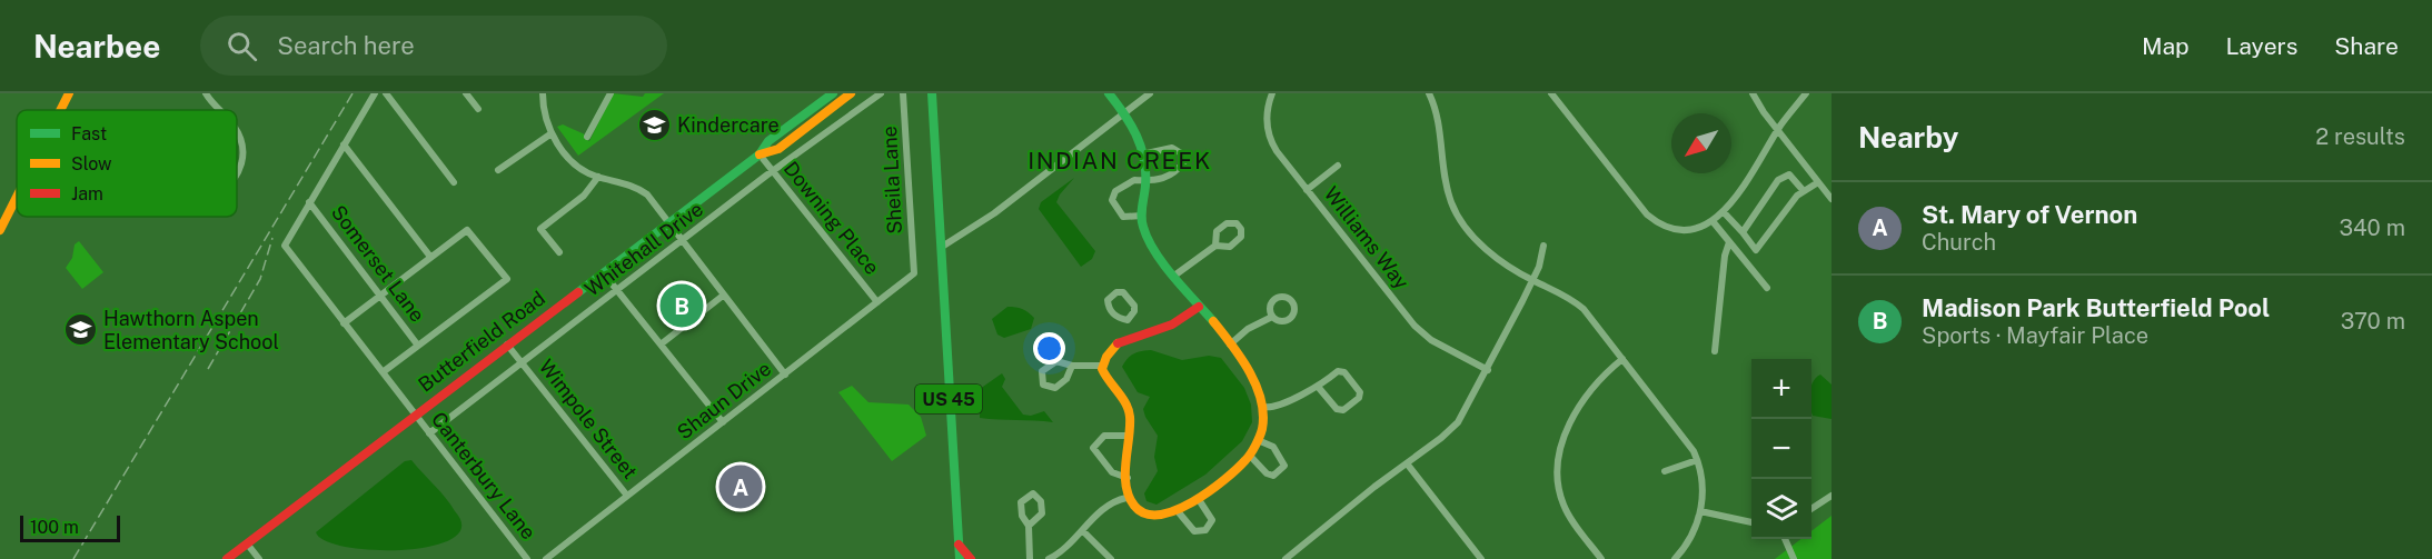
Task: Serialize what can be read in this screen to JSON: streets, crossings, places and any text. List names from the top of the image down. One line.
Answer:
{"streets":{"main road":["Butterfield Road","US 45"],"street":["Sheila Lane","Downing Place","Williams Way","Whitehall Drive","Somerset Lane","Shaun Drive","Wimpole Street","Canterbury Lane"]},"crossings":[["Sheila Lane","Shaun Drive"],["Downing Place","Whitehall Drive"],["Downing Place","Butterfield Road"],["Downing Place","Shaun Drive"],["Whitehall Drive","Wimpole Street"],["Whitehall Drive","Canterbury Lane"],["Somerset Lane","Canterbury Lane"],["Butterfield Road","Wimpole Street"],["Butterfield Road","Canterbury Lane"],["Shaun Drive","Wimpole Street"]],"districts":["INDIAN CREEK"],"places":{"school or university":["Kindercare","Hawthorn Aspen Elementary School"]},"legend":["Fast","Slow","Jam"],"scale_bar":"100 m","north":"bottom left","page":{"header":"Nearbee","search":"Search here","nav":["Map","Layers","Share"],"heading":["Nearby","2 results"],"list":[{"mark":"A","name":"St. Mary of Vernon","note":"Church","value":"340 m"},{"mark":"B","name":"Madison Park Butterfield Pool","note":"Sports · Mayfair Place","value":"370 m"}],"pins":["B","A"],"map_buttons":["+","−"],"scale":"100 m"}}
